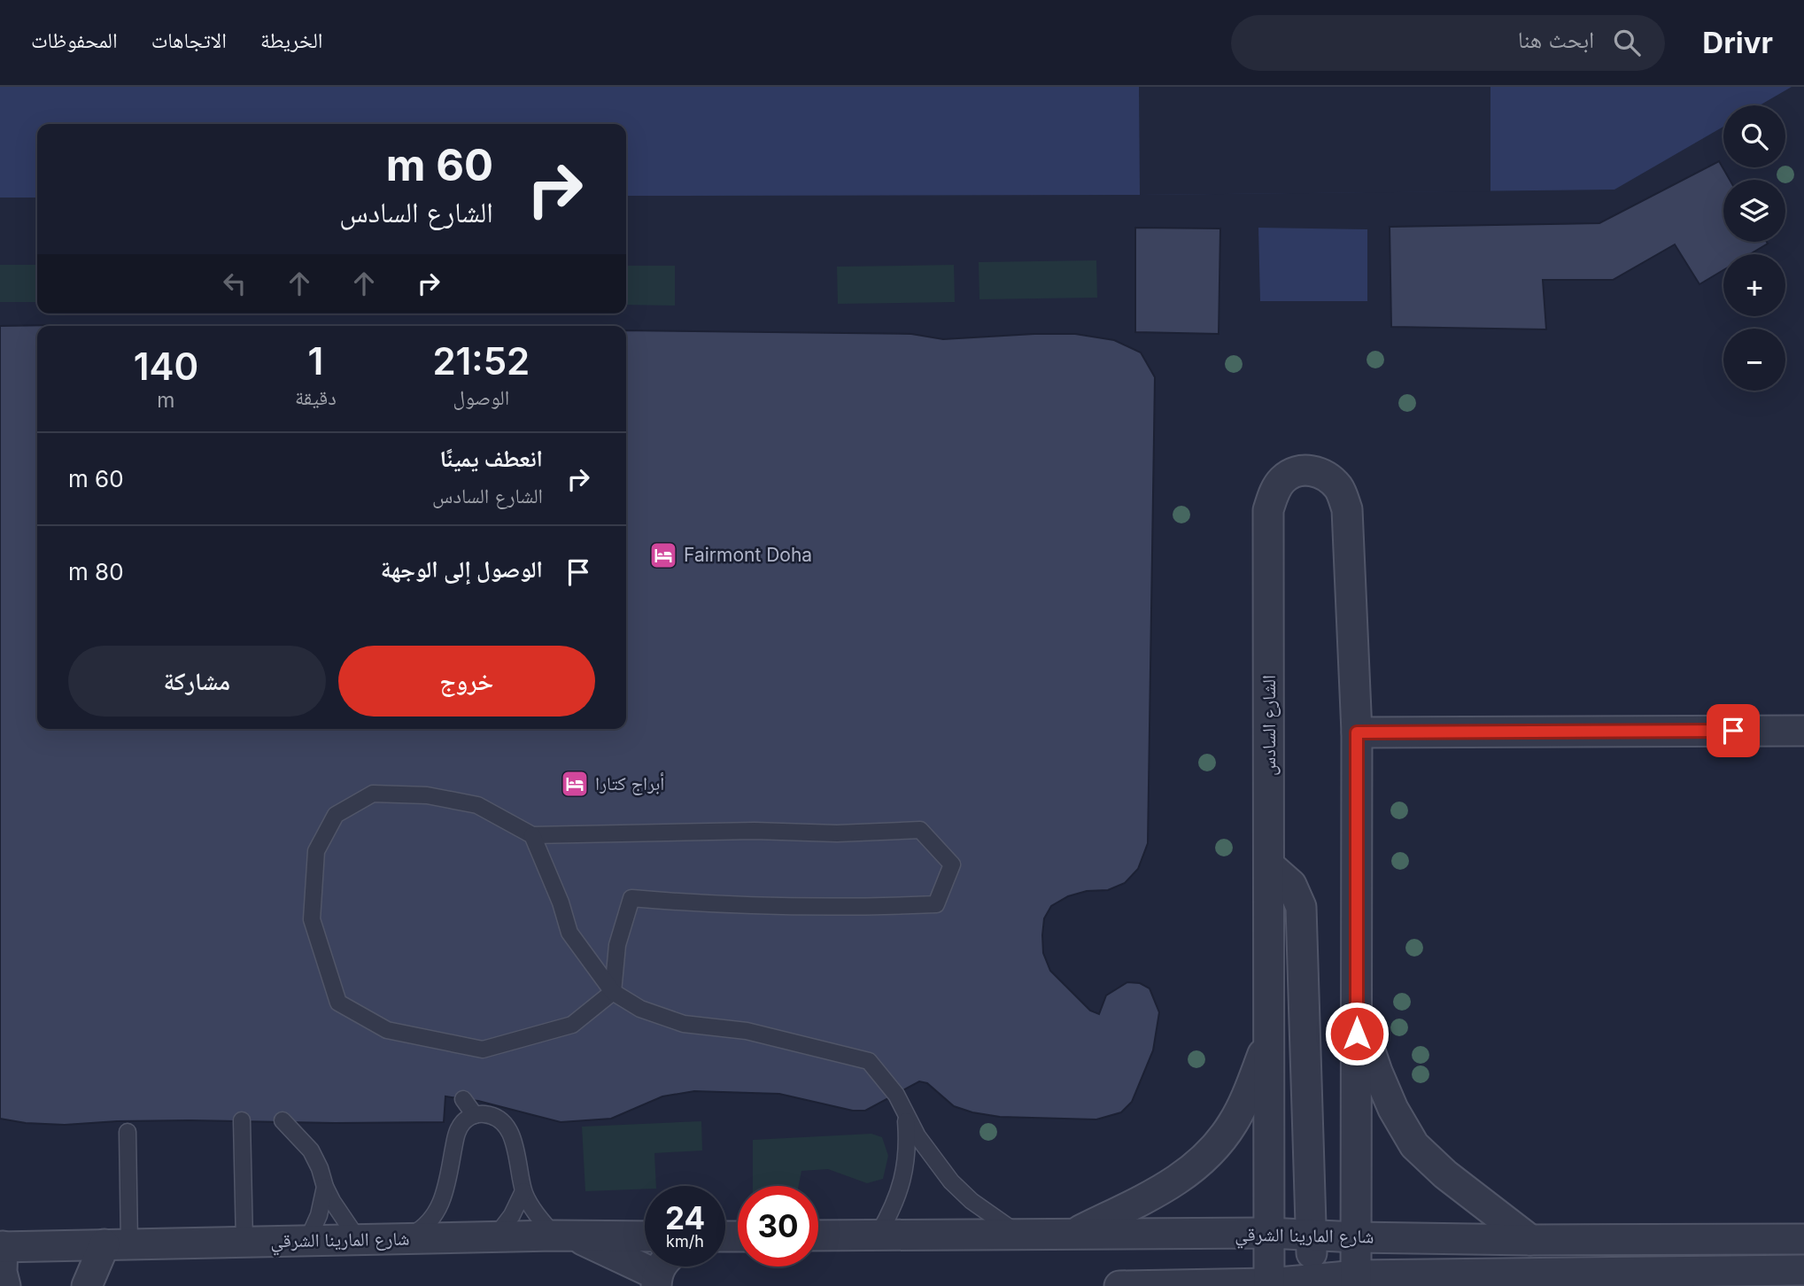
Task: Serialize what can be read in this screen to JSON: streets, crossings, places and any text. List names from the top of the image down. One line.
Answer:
{"streets":{"street":["الشارع السادس","شارع المارينا الشرقي"]},"crossings":[["الشارع السادس","شارع المارينا الشرقي"]],"places":{"hotel":["Fairmont Doha","أبراج كتارا"]},"page":{"header":"Drivr","search":"ابحث هنا","nav":["الخريطة","الاتجاهات","المحفوظات"],"map_buttons":["+","−"],"turn":["60 m","الشارع السادس"],"eta":["21:52","الوصول","1","دقيقة","140","m"],"list":[{"name":"انعطف يمينًا","note":"الشارع السادس","value":"60 m"},{"name":"الوصول إلى الوجهة","value":"80 m"}],"buttons":["خروج","مشاركة"],"speed":"24 km/h","limit":"30"}}
